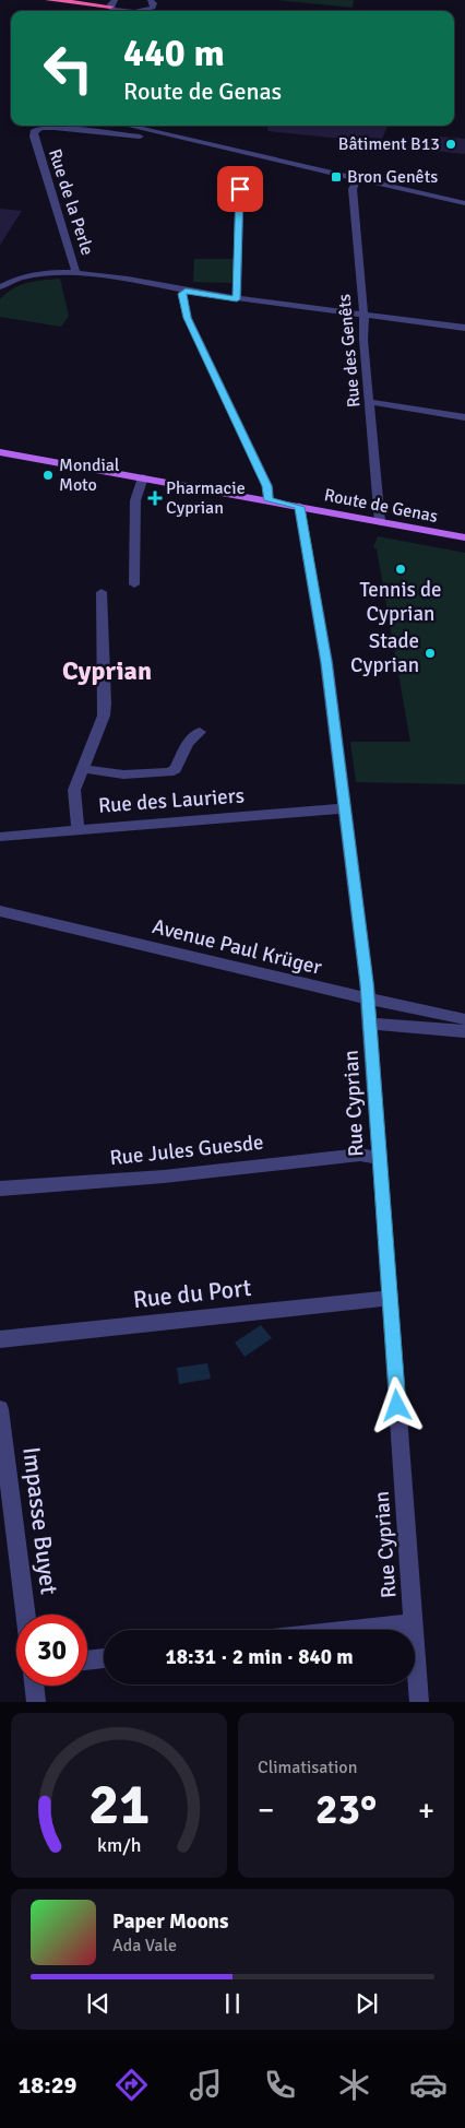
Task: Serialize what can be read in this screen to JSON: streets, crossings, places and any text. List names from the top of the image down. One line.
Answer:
{"streets":{"main road":["Route de Genas"],"street":["Rue de la Perle","Rue des Genêts","Rue des Lauriers","Avenue Paul Krüger","Rue Cyprian","Rue Jules Guesde","Rue du Port","Impasse Buyet"]},"crossings":[["Rue des Genêts","Route de Genas"],["Route de Genas","Rue Cyprian"],["Rue des Lauriers","Rue Cyprian"],["Avenue Paul Krüger","Rue Cyprian"],["Rue Cyprian","Rue Jules Guesde"],["Rue Cyprian","Rue du Port"]],"districts":["Cyprian"],"places":{"other":["Bâtiment B13","Mondial Moto","Tennis de Cyprian","Stade Cyprian"],"transit":["Bron Genêts"],"health":["Pharmacie Cyprian"]},"page":{"turn":["440 m","Route de Genas"],"limit":"30","trip":"18:31 · 2 min · 840 m","tile":"Climatisation","heat":["−","23°","+"],"song":["Paper Moons","Ada Vale"],"tabs":"18:29","gauge":["21","km/h"]}}
